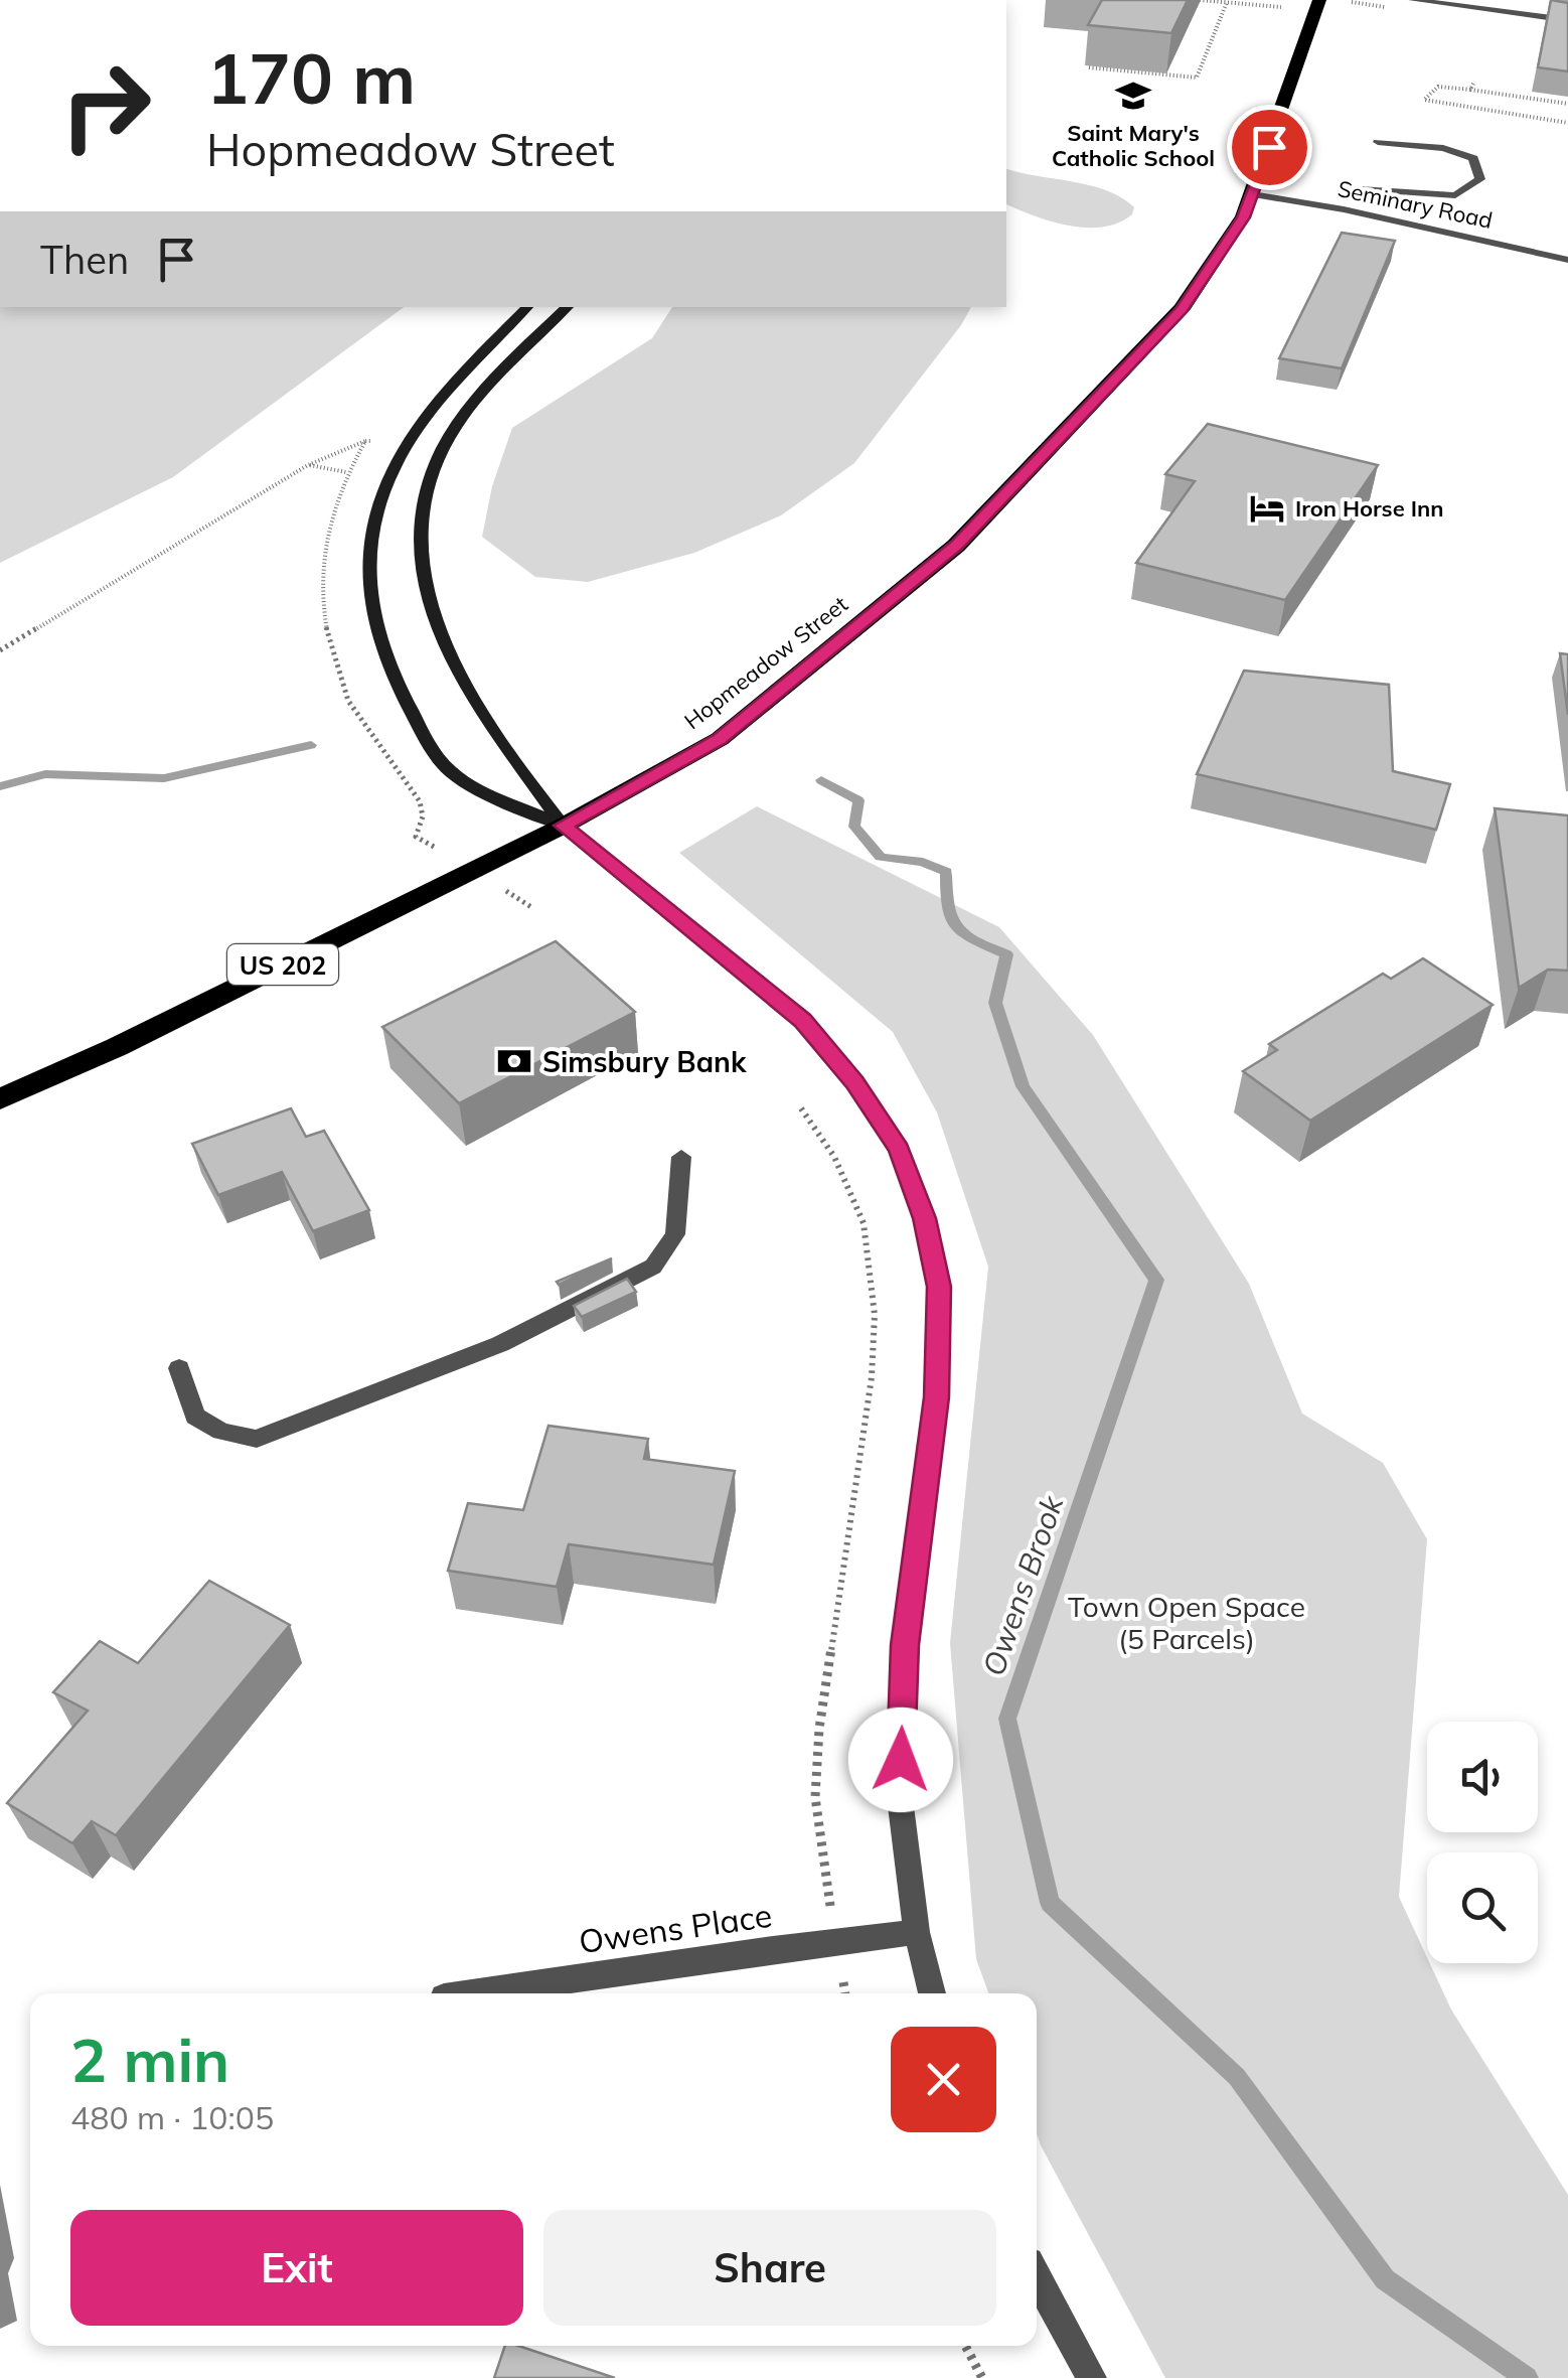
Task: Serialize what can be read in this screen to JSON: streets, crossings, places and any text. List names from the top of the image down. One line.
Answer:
{"streets":{"highway":["Hopmeadow Street","US 202"],"street":["Seminary Road","Owens Place"]},"crossings":[["Seminary Road","Hopmeadow Street"]],"water":["Owens Brook"],"parks":["Town Open Space (5 Parcels)"],"places":{"school or university":["Saint Mary's Catholic School"],"hotel":["Iron Horse Inn"],"bank":["Simsbury Bank"]},"page":{"turn":["170 m","Hopmeadow Street"],"then":"Then","heading":["2 min","480 m · 10:05"],"buttons":["Exit","Share"]}}
